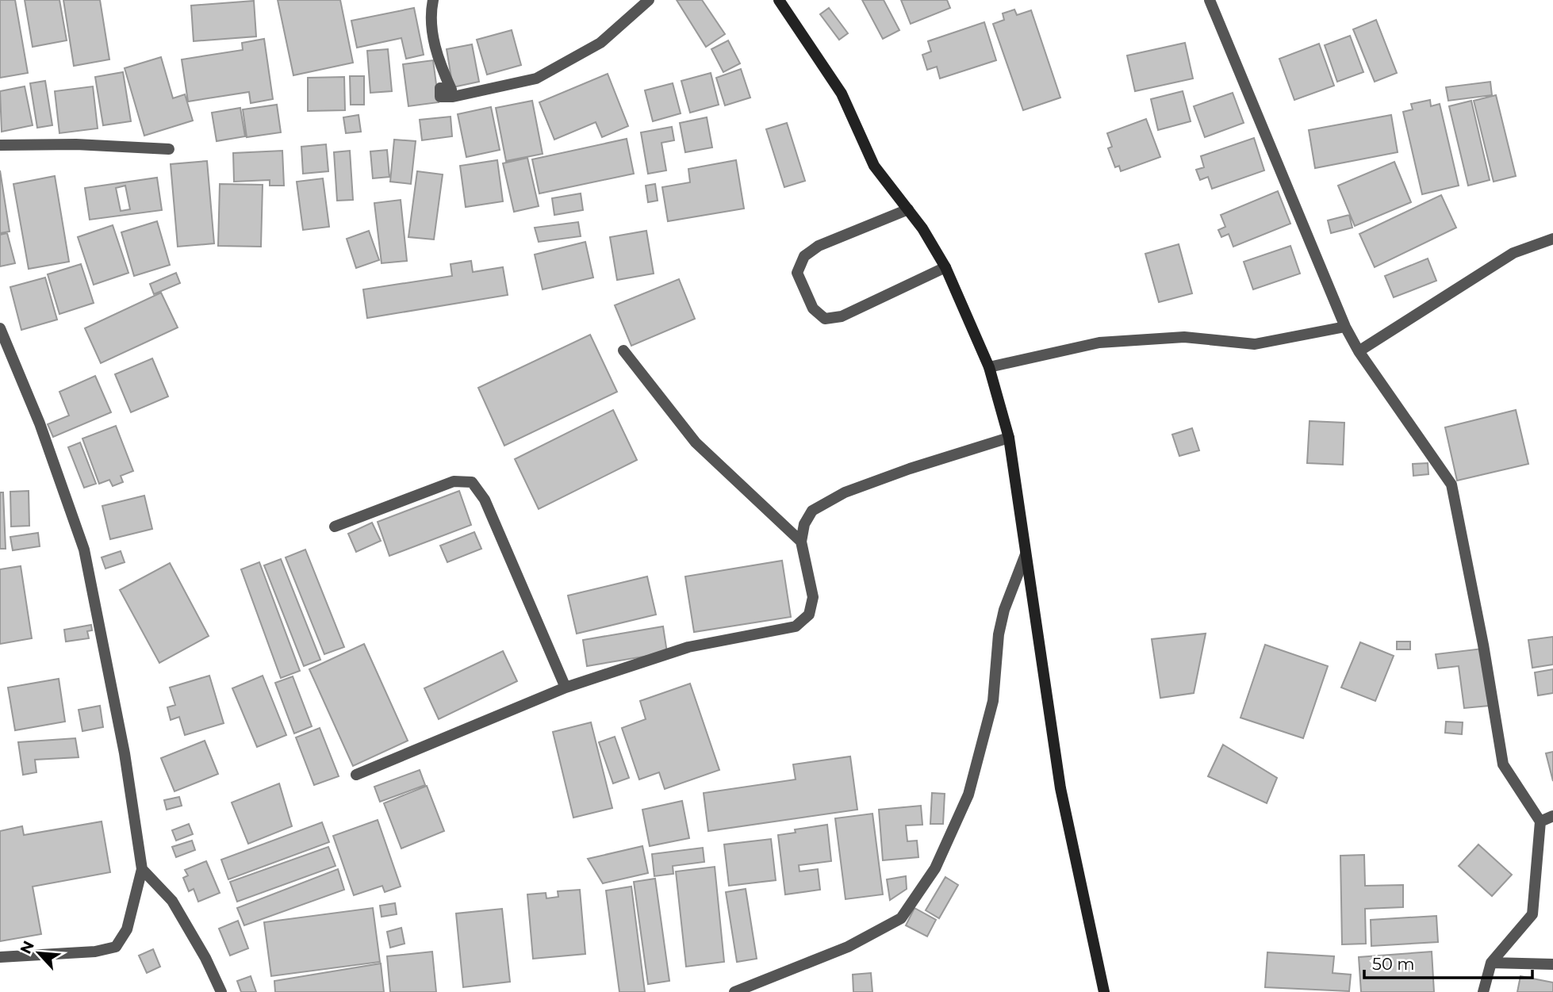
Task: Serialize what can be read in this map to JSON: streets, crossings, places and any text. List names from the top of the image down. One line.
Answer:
{"scale_bar":"50 m","north":"top left"}
